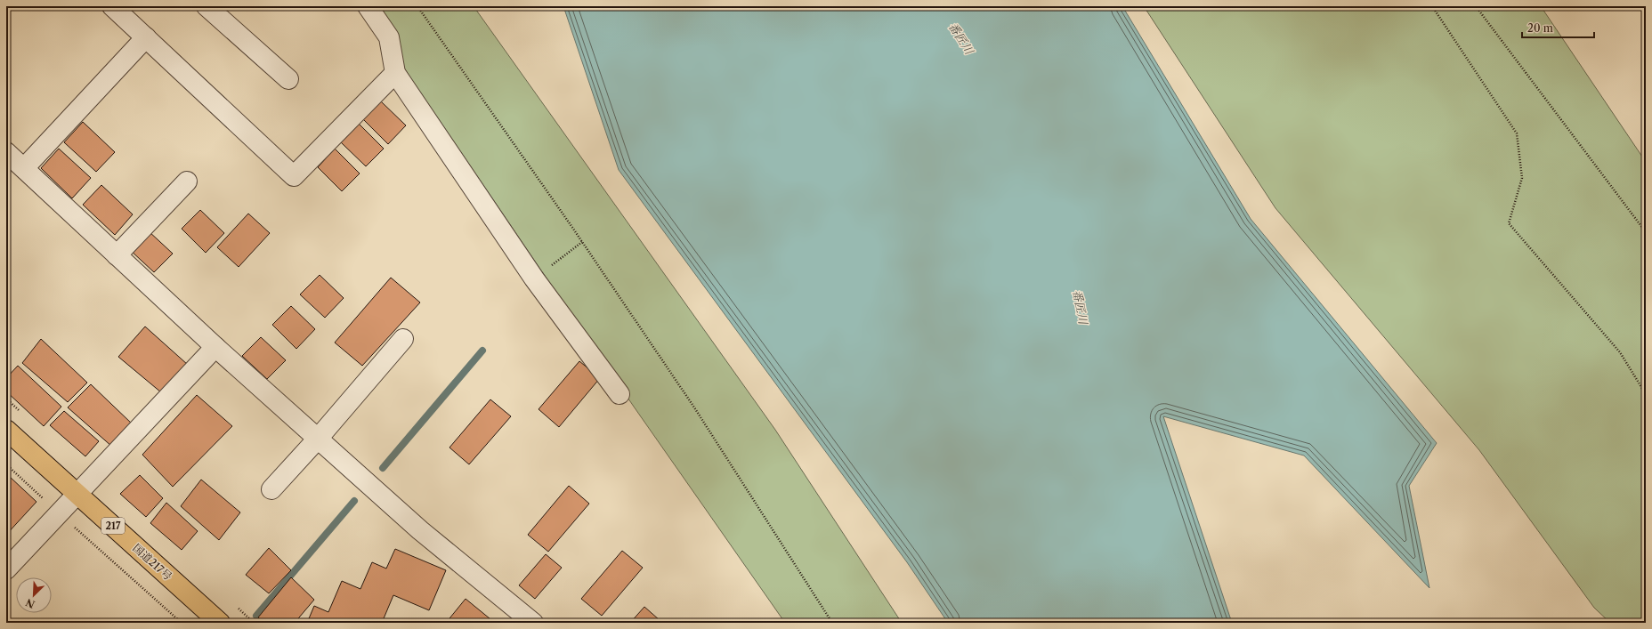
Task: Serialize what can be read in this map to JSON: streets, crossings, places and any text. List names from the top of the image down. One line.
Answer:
{"streets":{"highway":["217","国道217号"]},"water":["番匠川"],"scale_bar":"20 m","north":"bottom left"}
